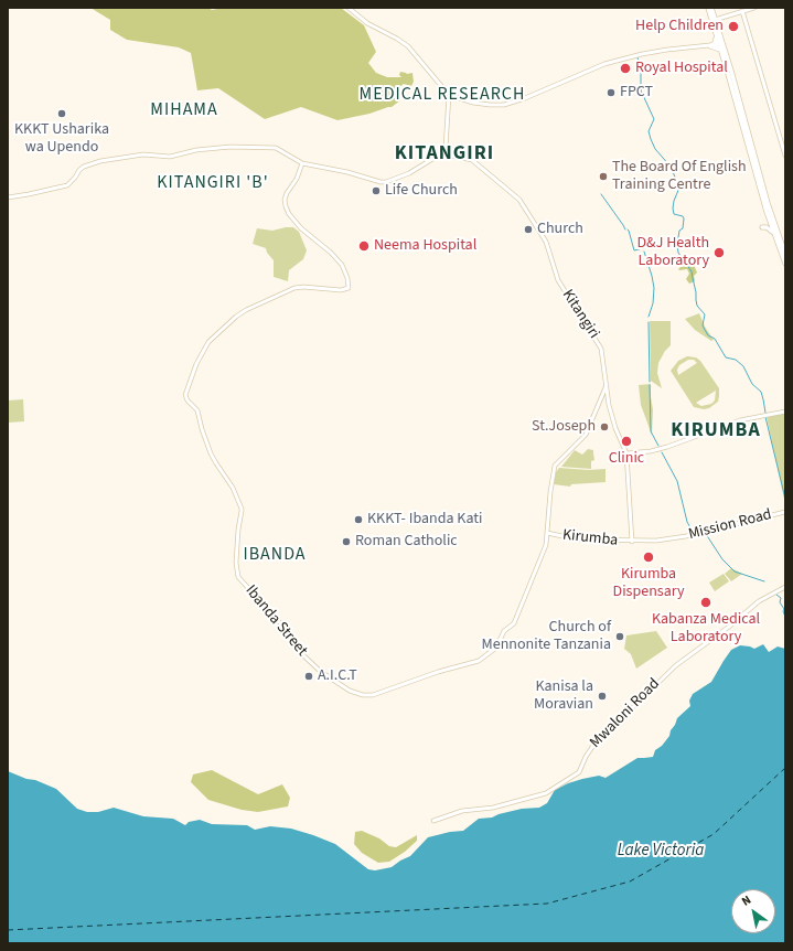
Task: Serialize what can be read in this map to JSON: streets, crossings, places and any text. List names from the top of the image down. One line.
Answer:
{"streets":{"street":["Kitangiri","Mission Road","Kirumba","Ibanda Street","Mwaloni Road"]},"crossings":[["Kitangiri","Mission Road"],["Kitangiri","Kirumba"],["Mission Road","Kirumba"],["Kirumba","Ibanda Street"]],"districts":["MEDICAL RESEARCH","MIHAMA","KITANGIRI","KITANGIRI 'B'","KIRUMBA","IBANDA"],"water":["Lake Victoria"],"places":["Help Children","Royal Hospital","FPCT","KKKT Usharika wa Upendo","The Board Of English Training Centre","Life Church","Church","Neema Hospital","D&J Health Laboratory","St.Joseph","Clinic","KKKT- Ibanda Kati","Roman Catholic","Kirumba Dispensary","Kabanza Medical Laboratory","Church of Mennonite Tanzania","A.I.C.T","Kanisa la Moravian"],"north":"top left"}
